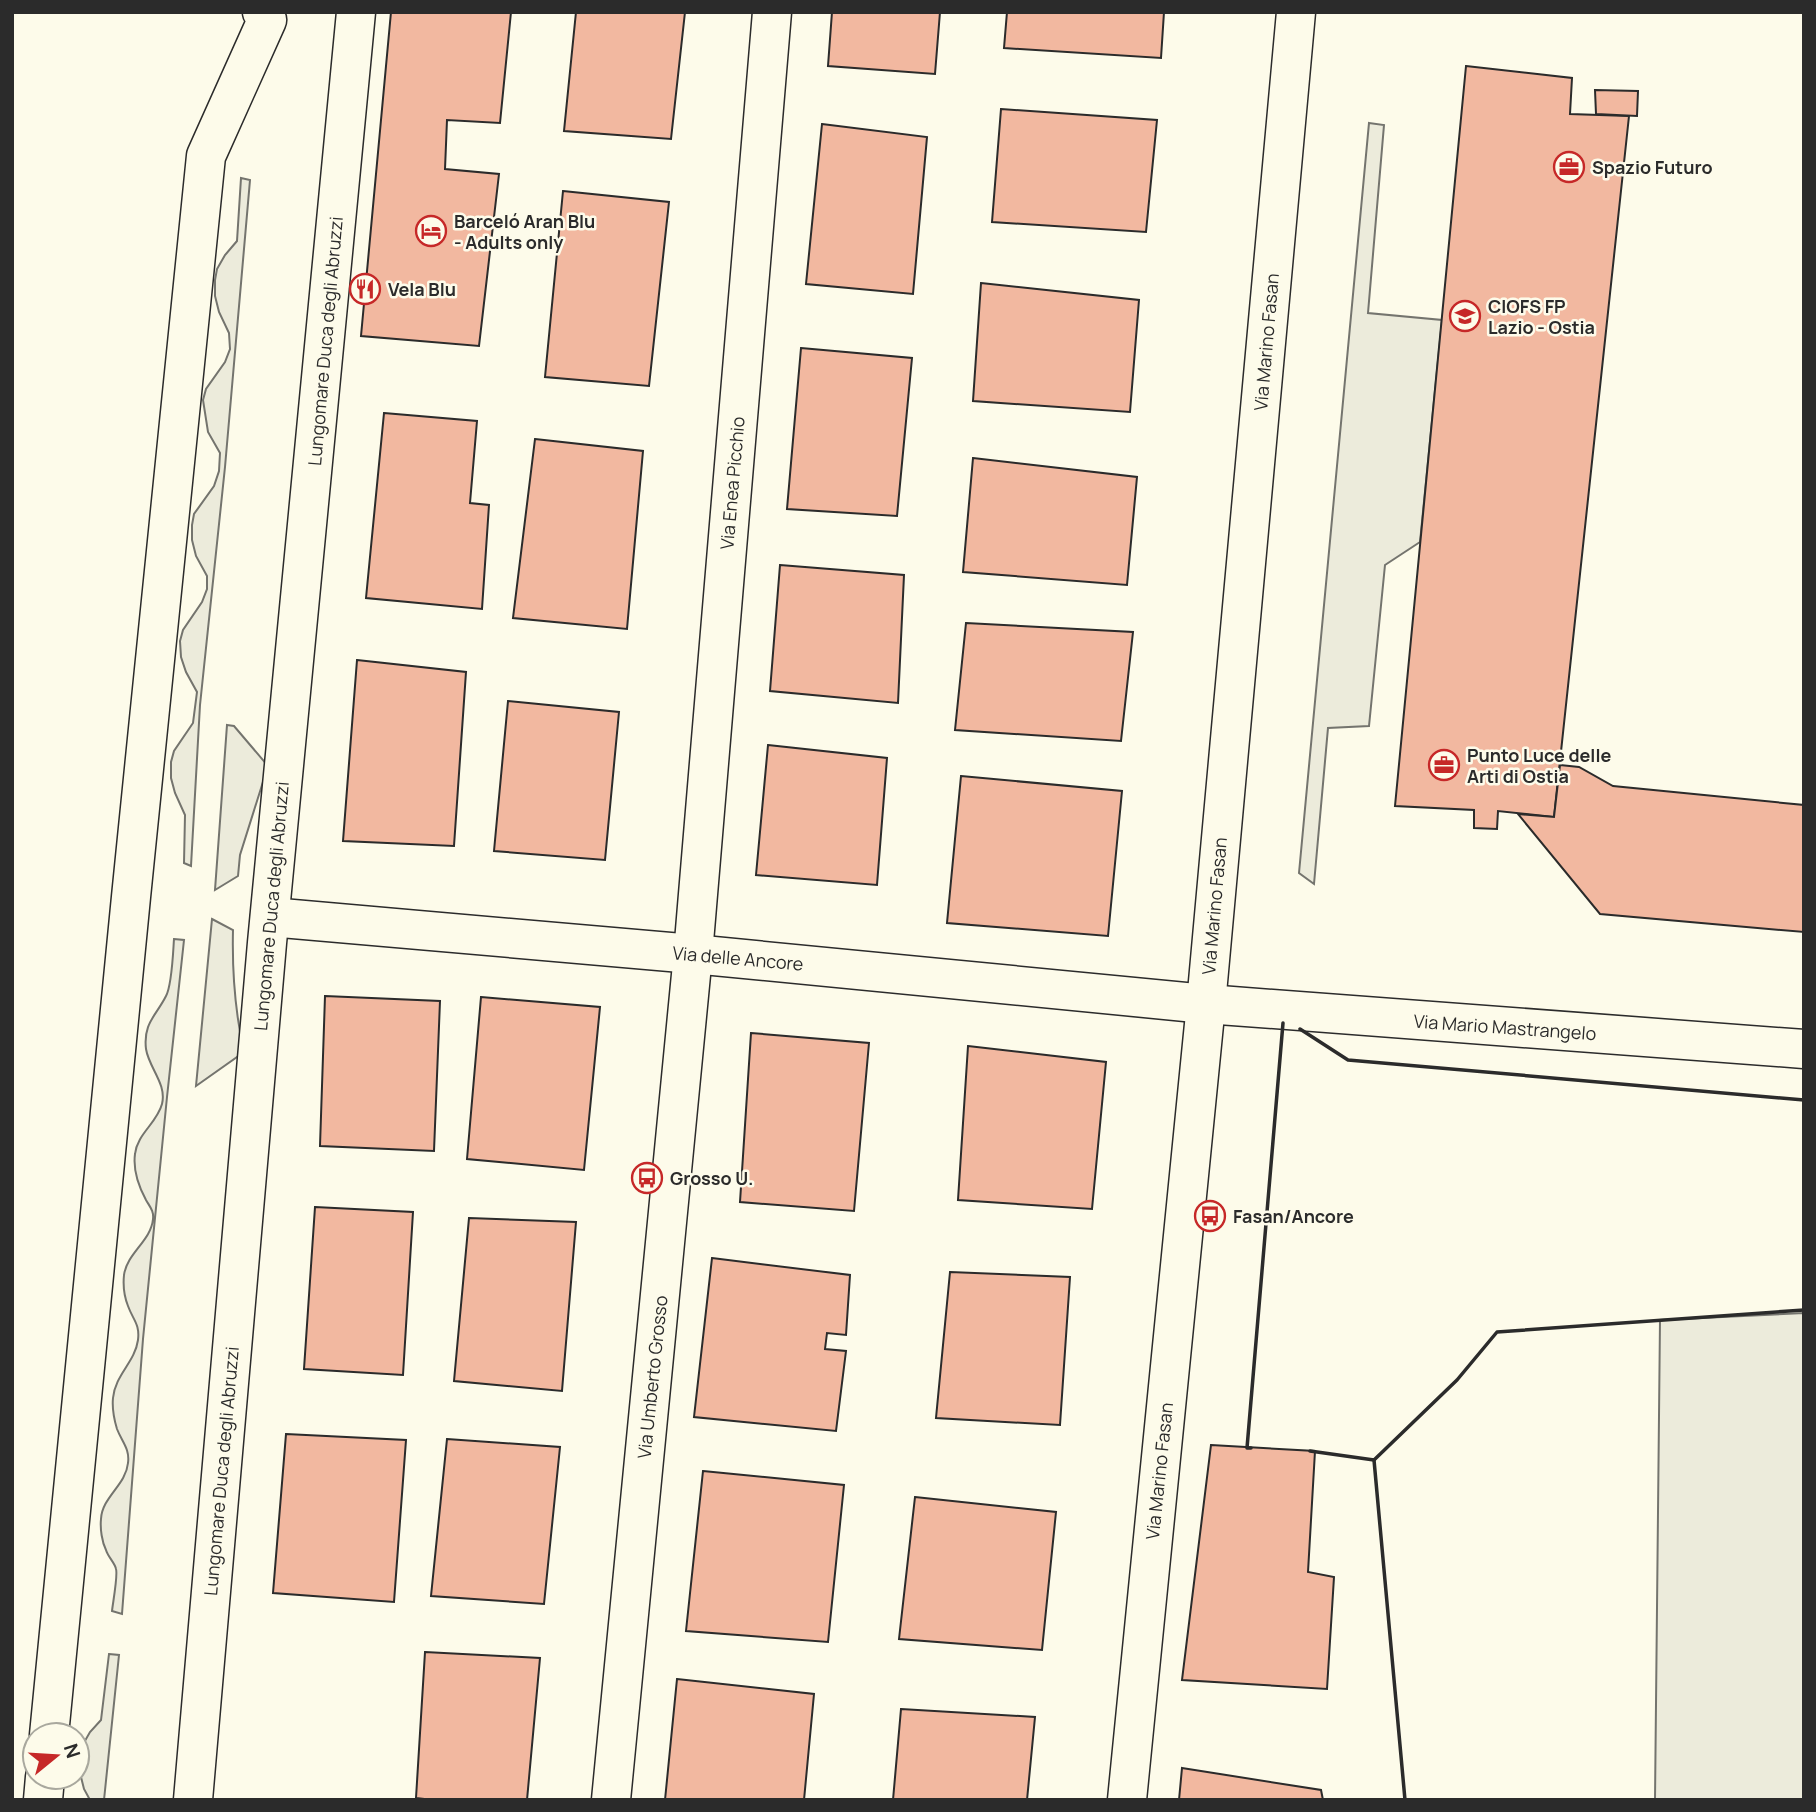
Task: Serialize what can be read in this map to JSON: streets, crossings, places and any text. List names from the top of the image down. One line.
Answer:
{"streets":{"street":["Lungomare Duca degli Abruzzi","Via Marino Fasan","Via Enea Picchio","Via delle Ancore","Via Mario Mastrangelo","Via Umberto Grosso"]},"crossings":[["Lungomare Duca degli Abruzzi","Via delle Ancore"],["Via Marino Fasan","Via delle Ancore"],["Via Marino Fasan","Via Mario Mastrangelo"],["Via Enea Picchio","Via delle Ancore"],["Via Enea Picchio","Via Umberto Grosso"],["Via delle Ancore","Via Mario Mastrangelo"],["Via delle Ancore","Via Umberto Grosso"]],"places":{"office":["Spazio Futuro","Punto Luce delle Arti di Ostia"],"hotel":["Barceló Aran Blu - Adults only"],"restaurant":["Vela Blu"],"school or university":["CIOFS FP Lazio - Ostia"],"bus stop":["Grosso U.","Fasan/Ancore"]},"north":"right"}
